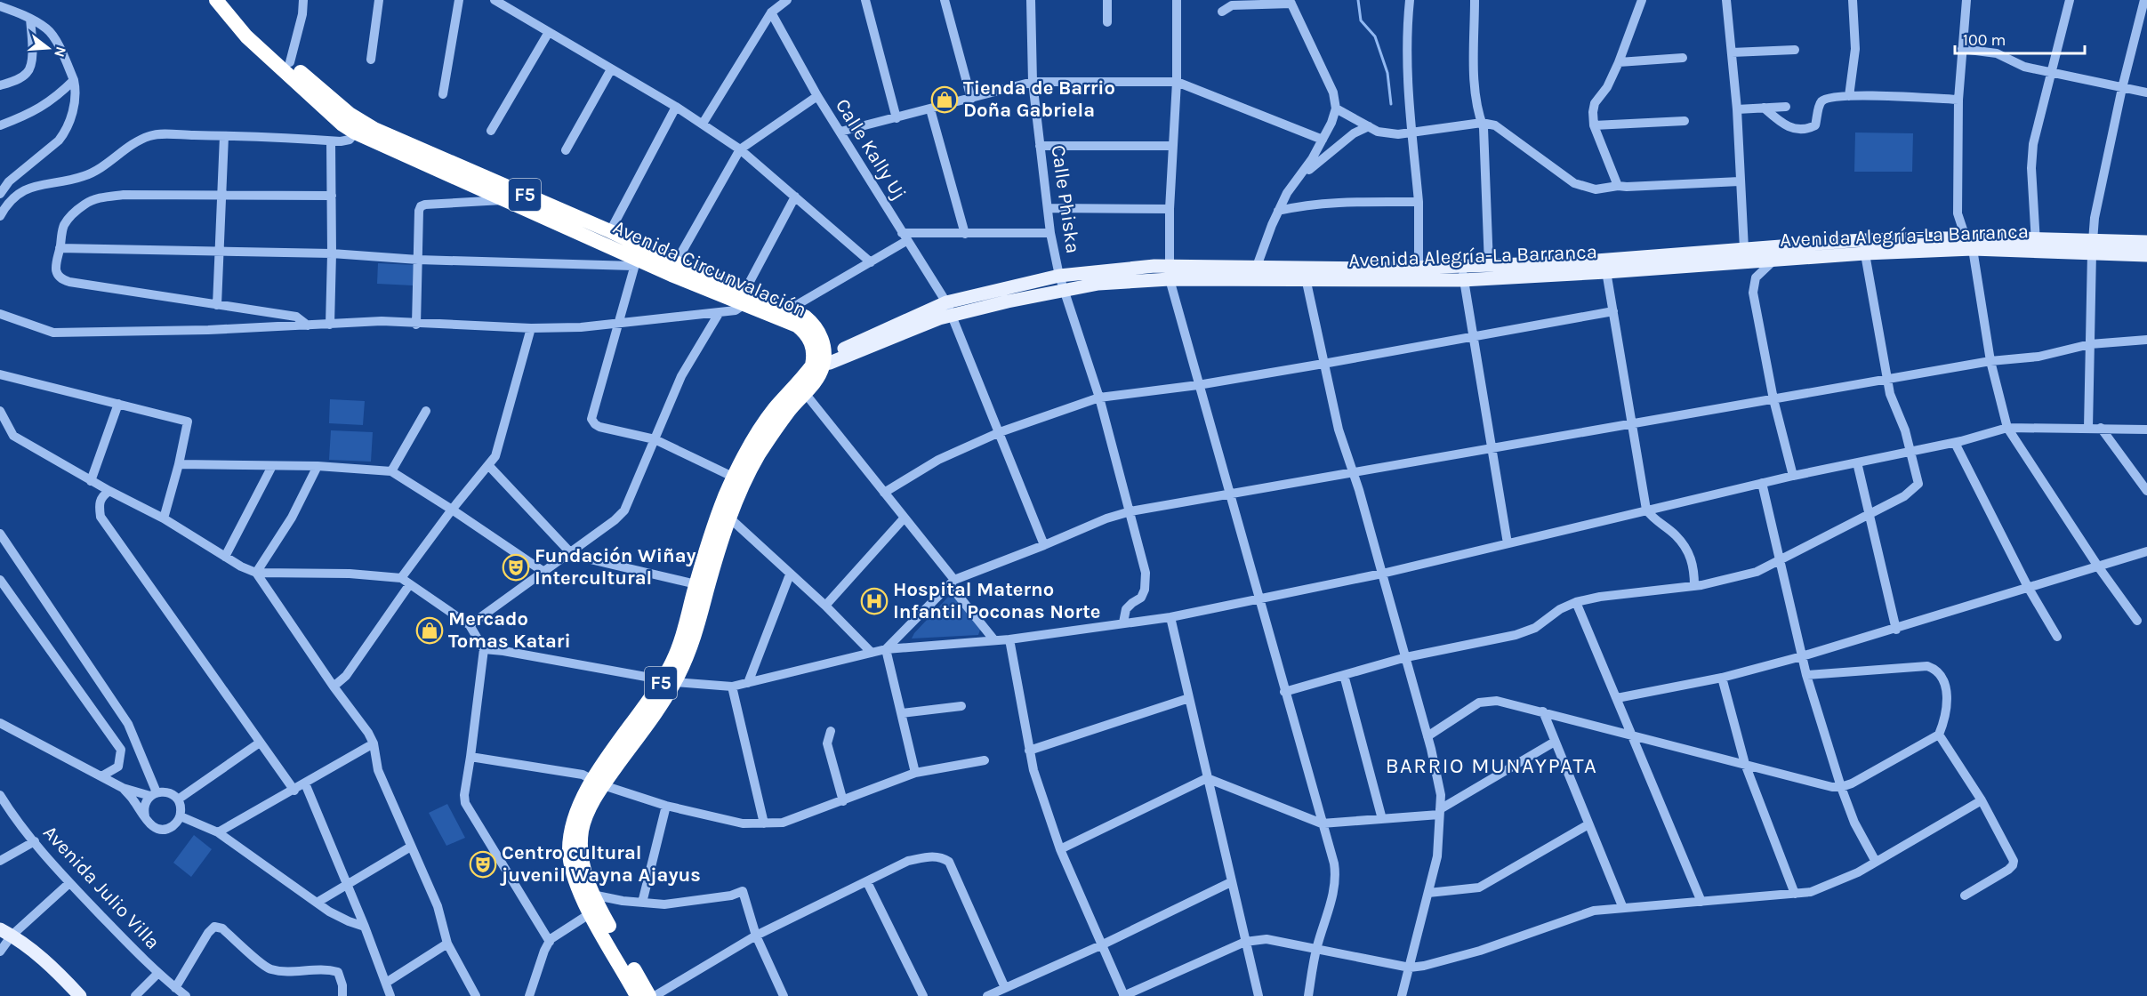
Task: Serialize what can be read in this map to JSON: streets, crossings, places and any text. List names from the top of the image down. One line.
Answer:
{"streets":{"highway":["F5","Avenida Circunvalación"],"main road":["Avenida Alegría-La Barranca"],"street":["Calle Kally Uj","Calle Phiska","Avenida Julio Villa"]},"crossings":[["Calle Kally Uj","Avenida Alegría-La Barranca"],["F5","Avenida Alegría-La Barranca"],["F5","Avenida Circunvalación"],["Calle Phiska","Avenida Alegría-La Barranca"],["Avenida Alegría-La Barranca","Avenida Circunvalación"]],"districts":["BARRIO MUNAYPATA"],"places":{"shop":["Tienda de Barrio Doña Gabriela","Mercado Tomas Katari"],"theatre":["Fundación Wiñay Intercultural","Centro cultural juvenil Wayna Ajayus"],"hospital":["Hospital Materno Infantil Poconas Norte"]},"scale_bar":"100 m","north":"right"}
